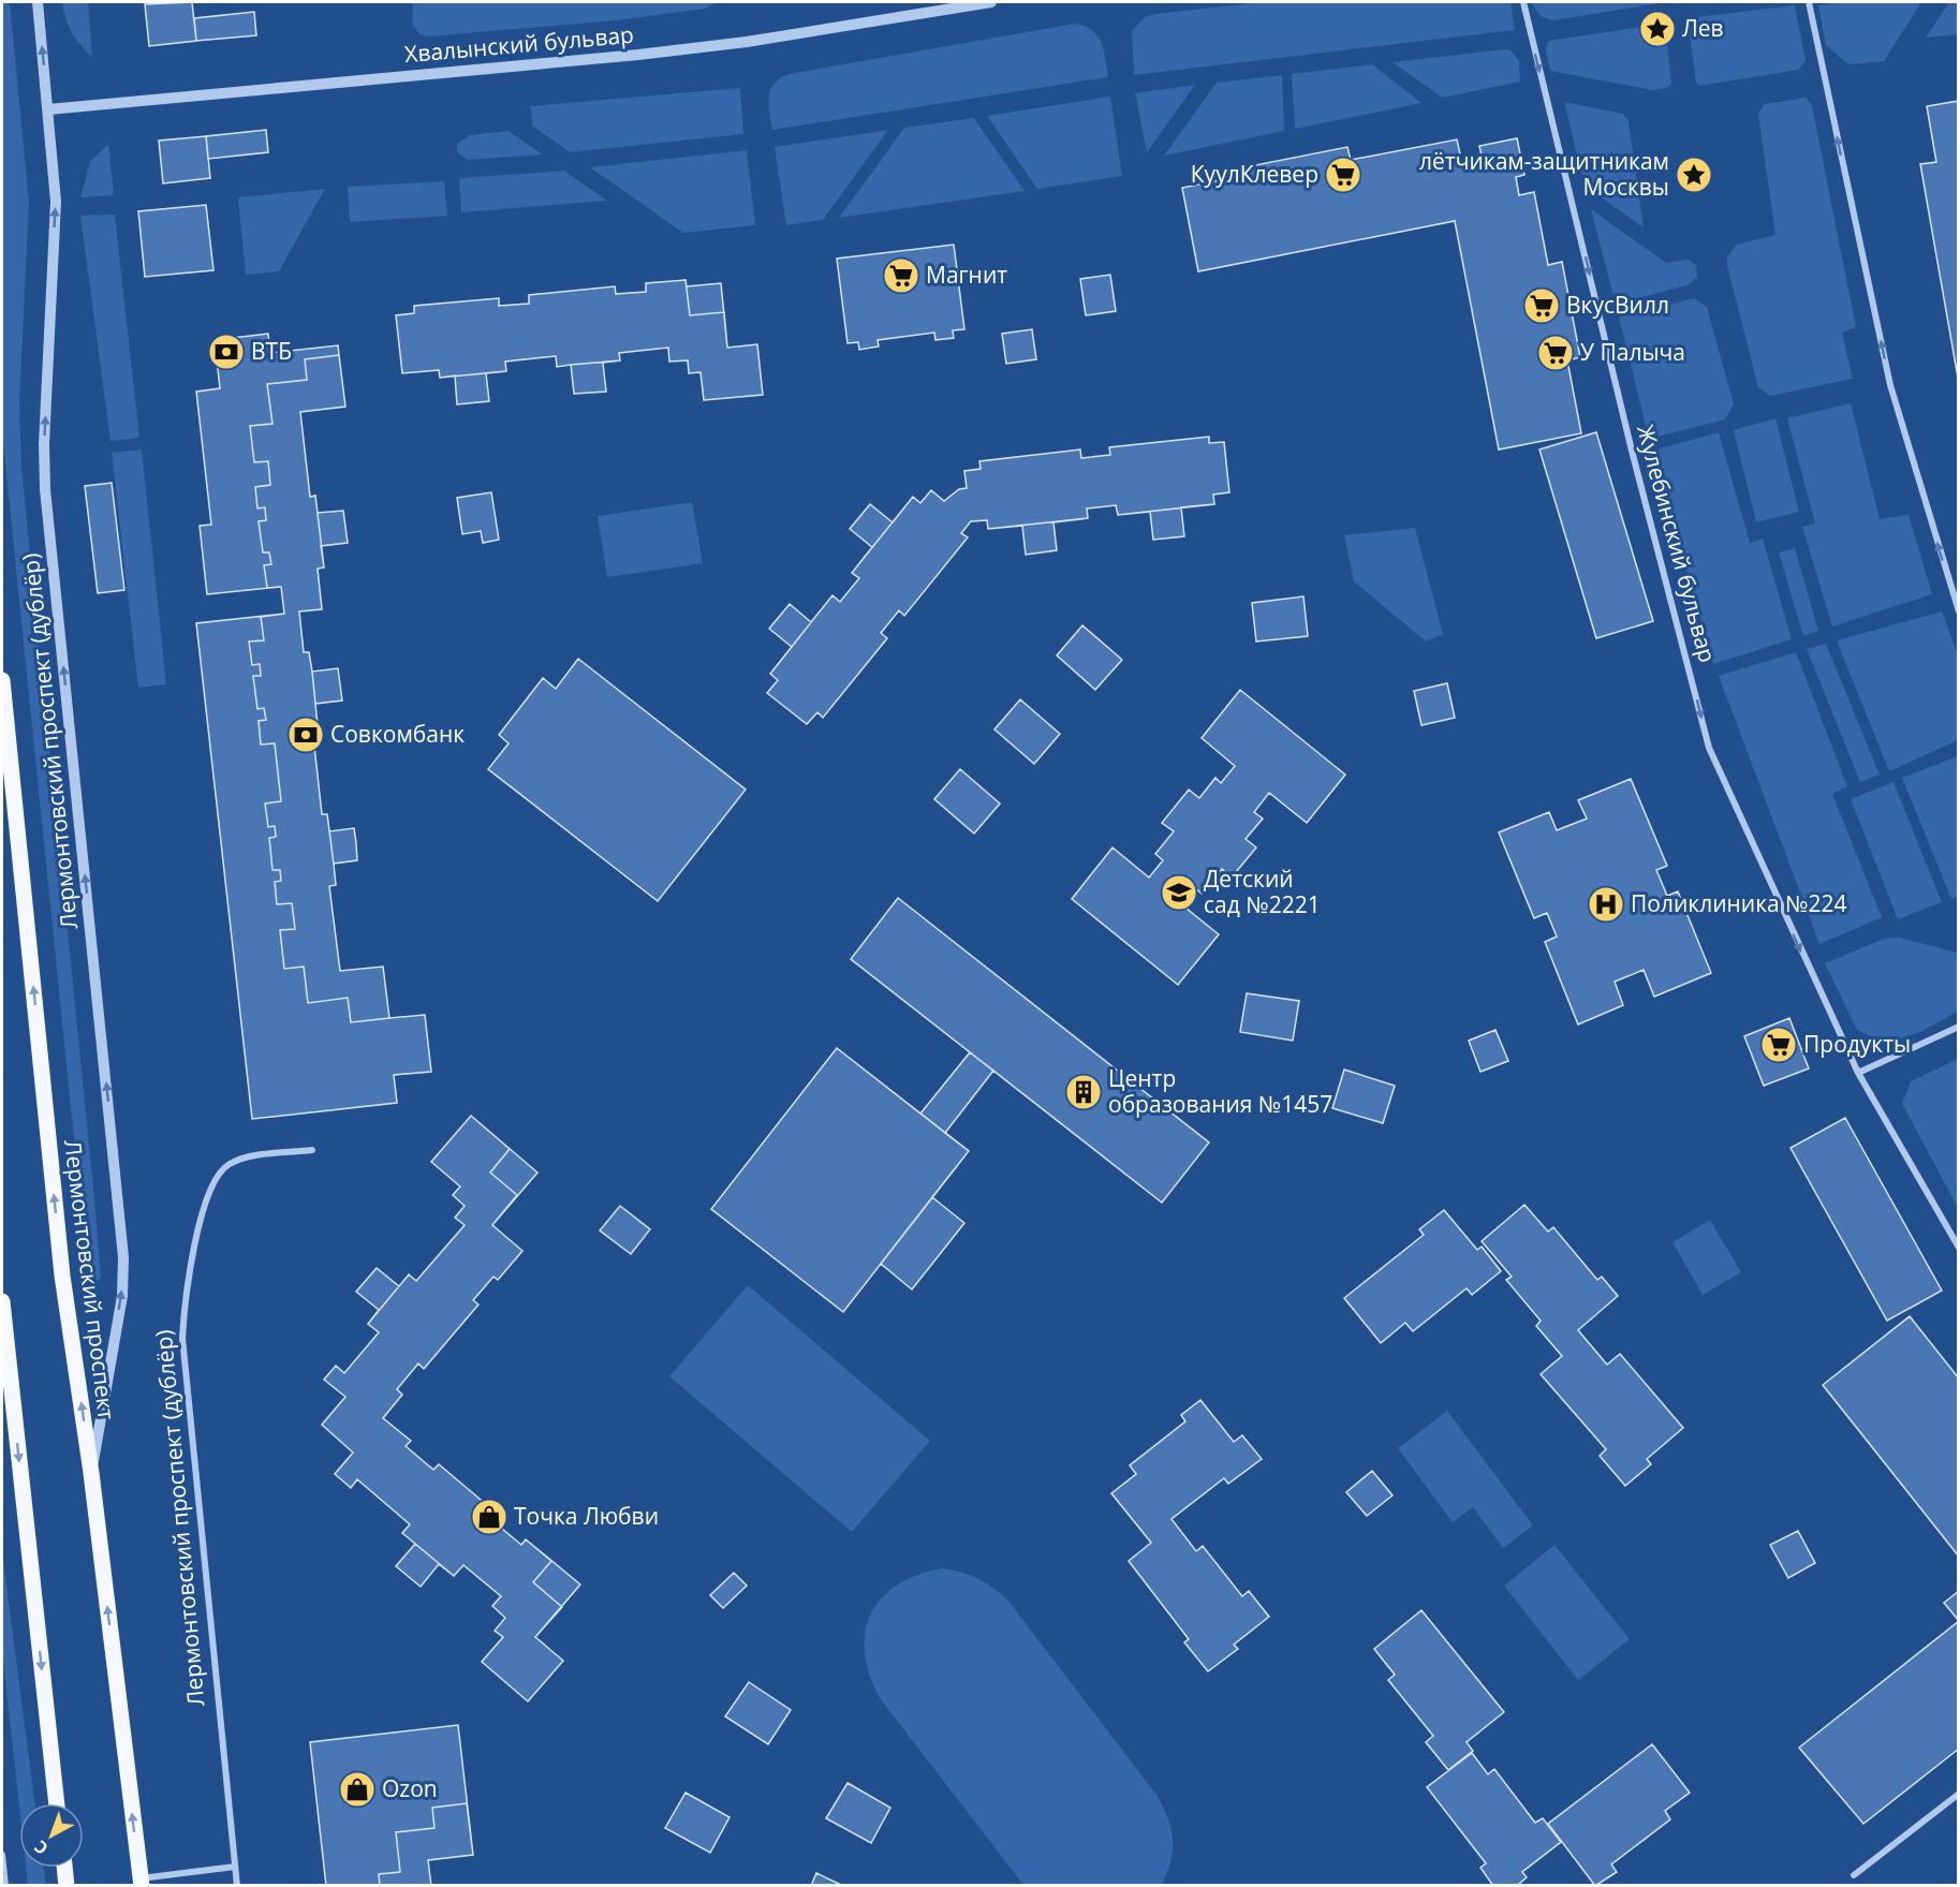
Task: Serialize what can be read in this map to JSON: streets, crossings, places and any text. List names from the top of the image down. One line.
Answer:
{"streets":{"main road":["Лермонтовский проспект"],"street":["Хвалынский бульвар","Жулебинский бульвар","Лермонтовский проспект (дублёр)"]},"crossings":[["Хвалынский бульвар","Лермонтовский проспект (дублёр)"],["Лермонтовский проспект (дублёр)","Лермонтовский проспект"]],"one_way":["Жулебинский бульвар","Лермонтовский проспект (дублёр)"],"places":{"place":["Лев","лётчикам-защитникам Москвы"],"supermarket":["КуулКлевер","Магнит","ВкусВилл","У Палыча","Продукты"],"bank":["ВТБ","Совкомбанк"],"school or university":["Детский сад №2221"],"hospital":["Поликлиника №224"],"building":["Центр образования №1457"],"shop":["Точка Любви","Ozon"]},"north":"bottom left"}
